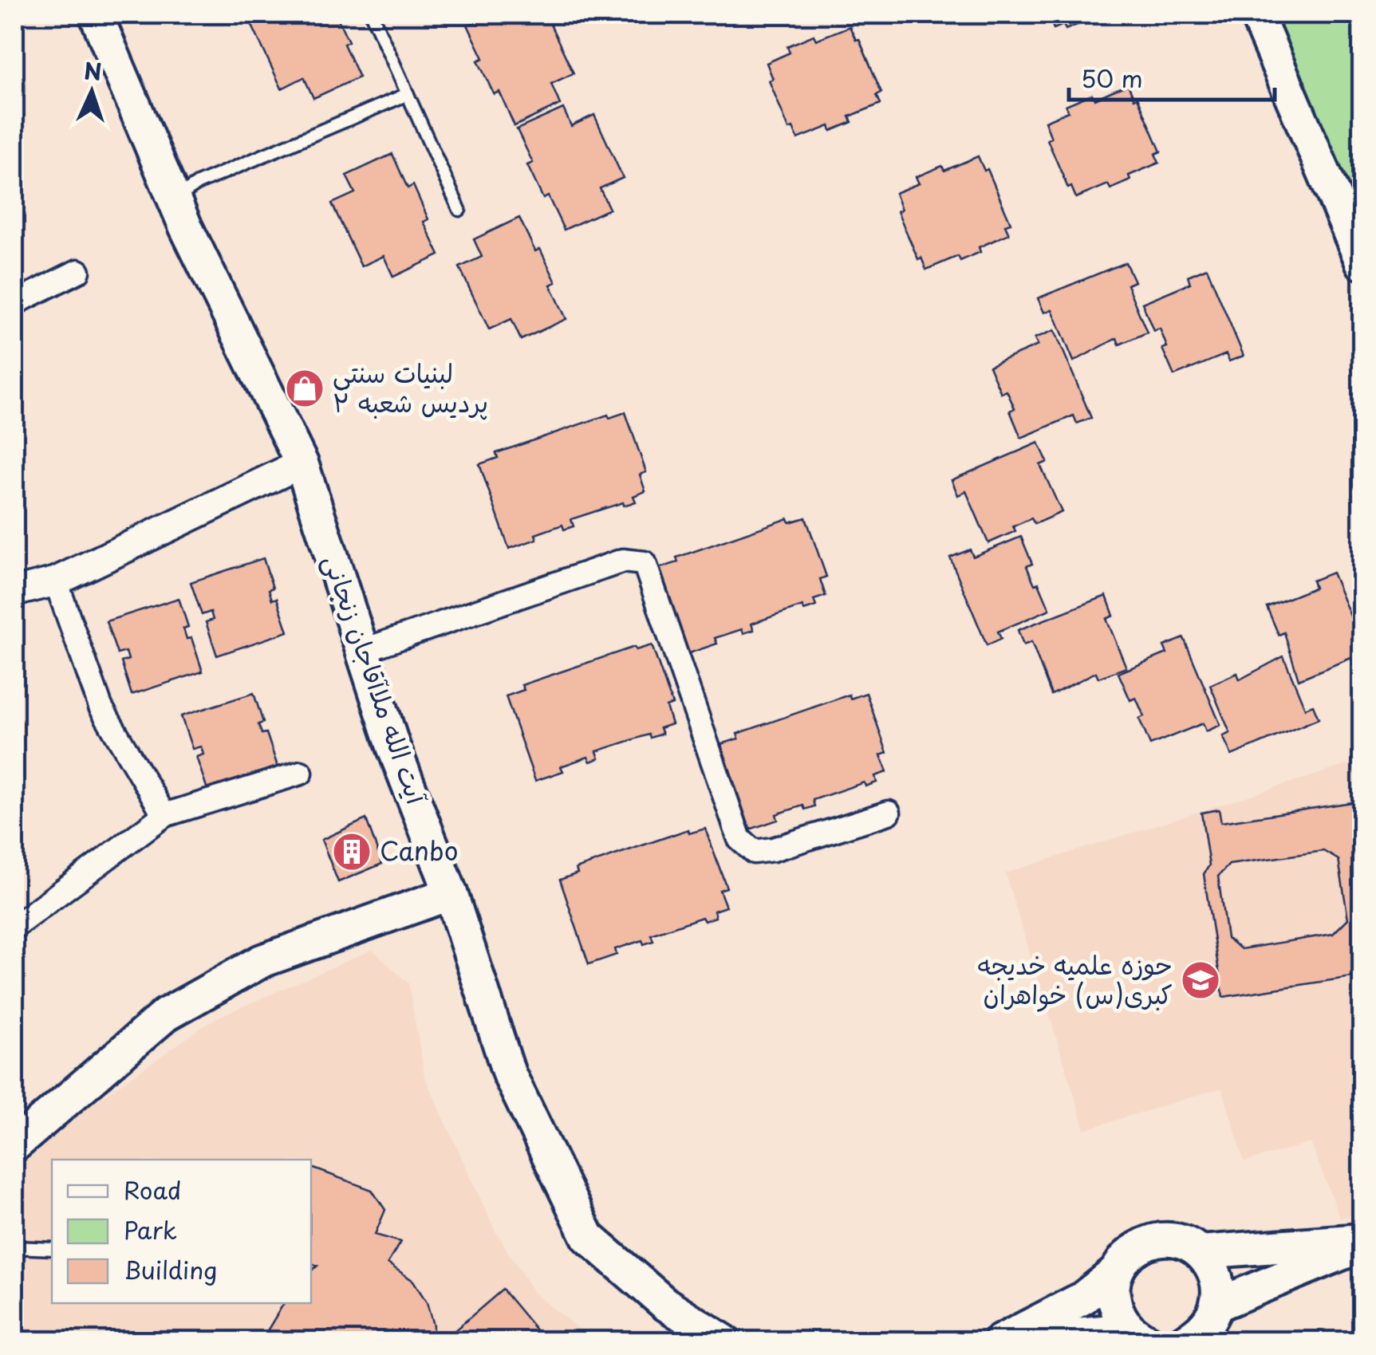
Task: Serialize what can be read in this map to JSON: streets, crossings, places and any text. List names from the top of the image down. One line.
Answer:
{"streets":{"main road":["آیت الله ملاآقاجان زنجانی"]},"places":{"shop":["لبنیات سنتی پردیس شعبه ۲"],"building":["Canbo"],"school or university":["حوزه علمیه خدیجه کبری(س) خواهران"]},"legend":["Road","Park","Building"],"scale_bar":"50 m","north":"top"}
